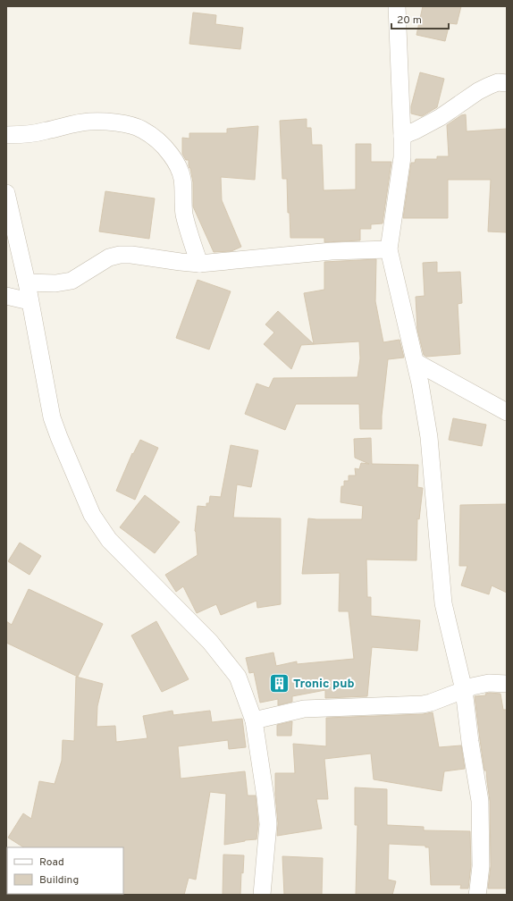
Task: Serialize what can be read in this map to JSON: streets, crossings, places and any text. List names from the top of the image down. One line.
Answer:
{"places":{"building":["Tronic pub"]},"legend":["Road","Building"],"scale_bar":"20 m"}
